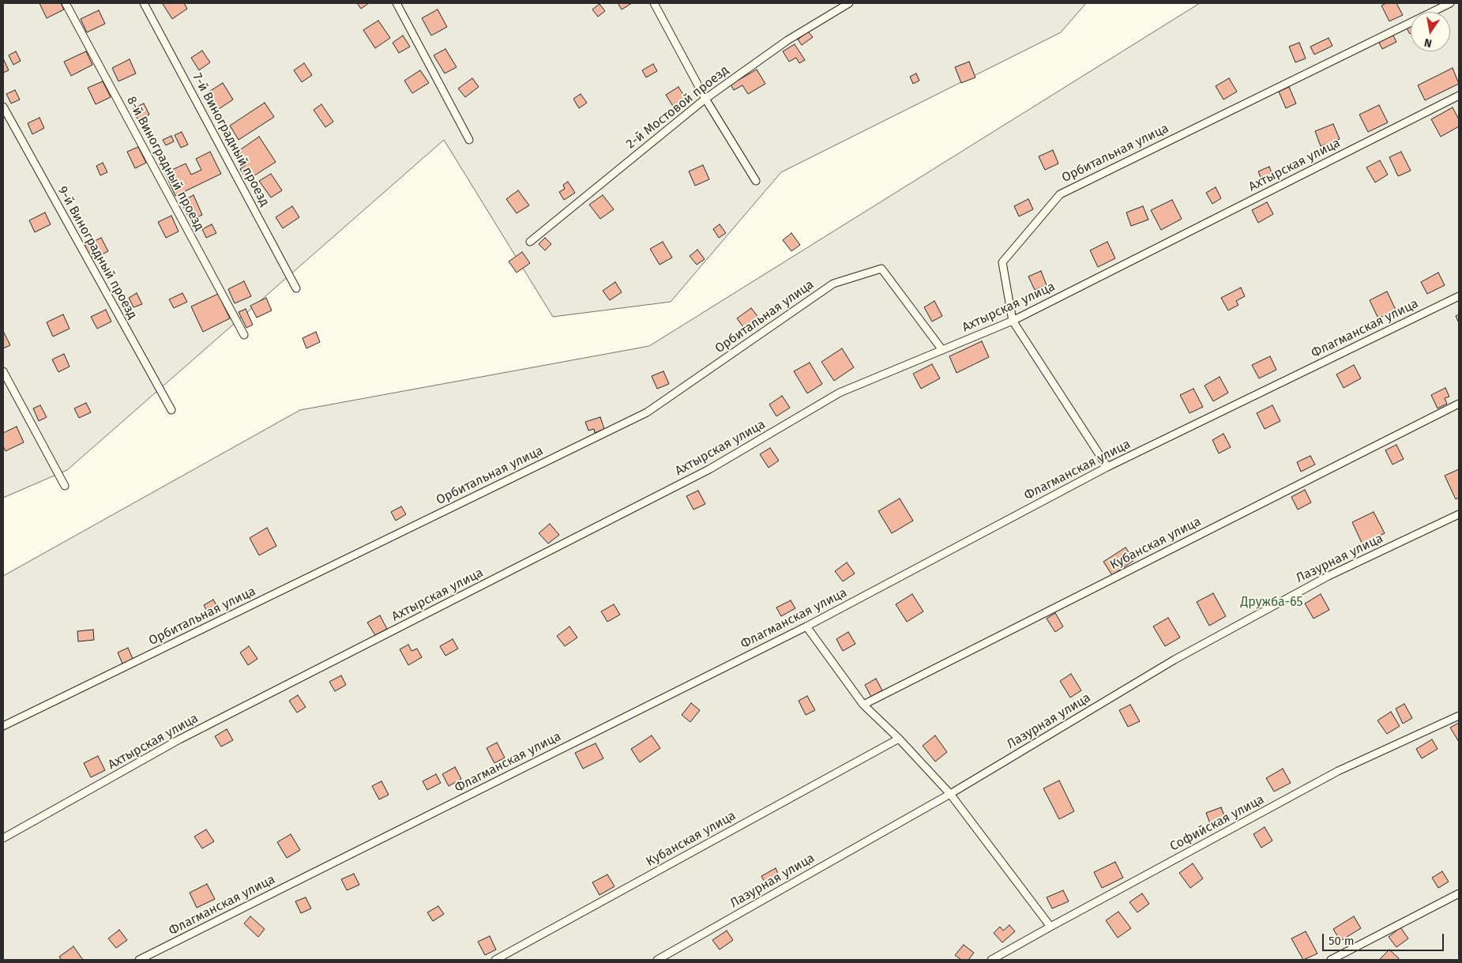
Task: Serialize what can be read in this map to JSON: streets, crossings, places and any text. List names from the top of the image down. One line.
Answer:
{"streets":{"lane":["2-й Мостовой проезд","7-й Виноградный проезд","Орбитальная улица","8-й Виноградный проезд","Ахтырская улица","9-й Виноградный проезд","Флагманская улица","Кубанская улица","Лазурная улица","Софийская улица"]},"crossings":[["Орбитальная улица","Ахтырская улица"],["Орбитальная улица","Флагманская улица"]],"parks":["Дружба-65"],"scale_bar":"50 m","north":"bottom"}
